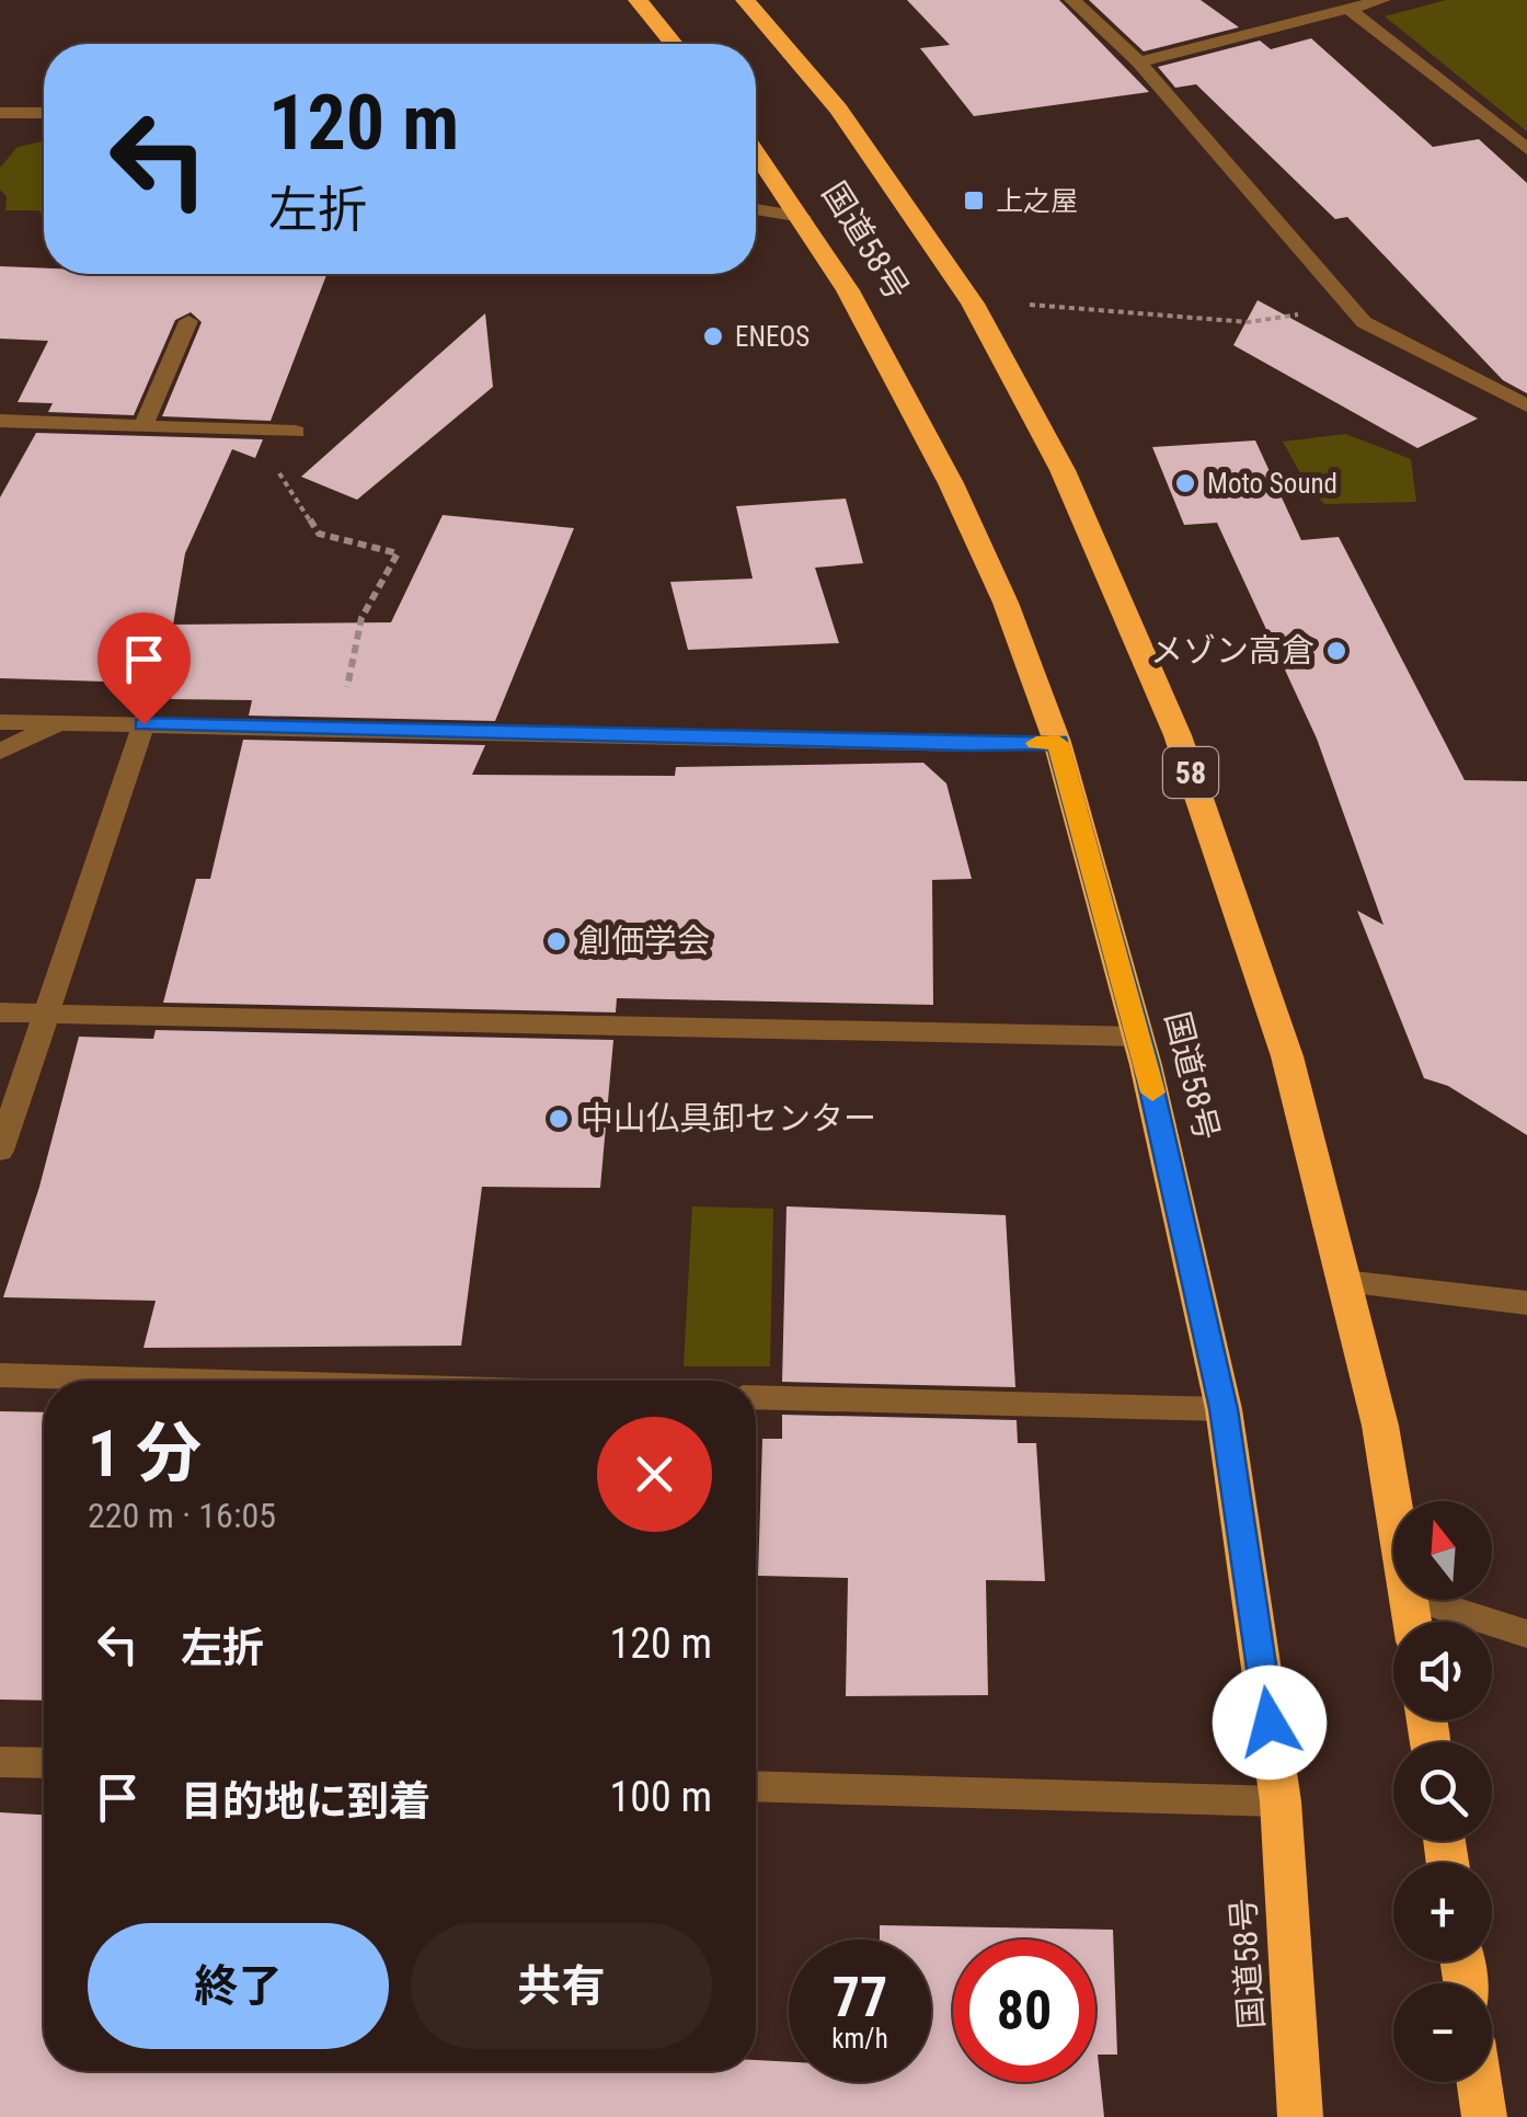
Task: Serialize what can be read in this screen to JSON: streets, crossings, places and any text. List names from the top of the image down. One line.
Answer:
{"streets":{"highway":["国道58号","58"]},"places":{"transit":["上之屋"],"other":["ENEOS","Moto Sound","メゾン高倉","創価学会","中山仏具卸センター"]},"north":"top","page":{"turn":["120 m","左折"],"heading":["1 分","220 m · 16:05"],"map_buttons":["+","−"],"list":[{"name":"左折","value":"120 m"},{"name":"目的地に到着","value":"100 m"}],"buttons":["終了","共有"],"speed":"77 km/h","limit":"80"}}
